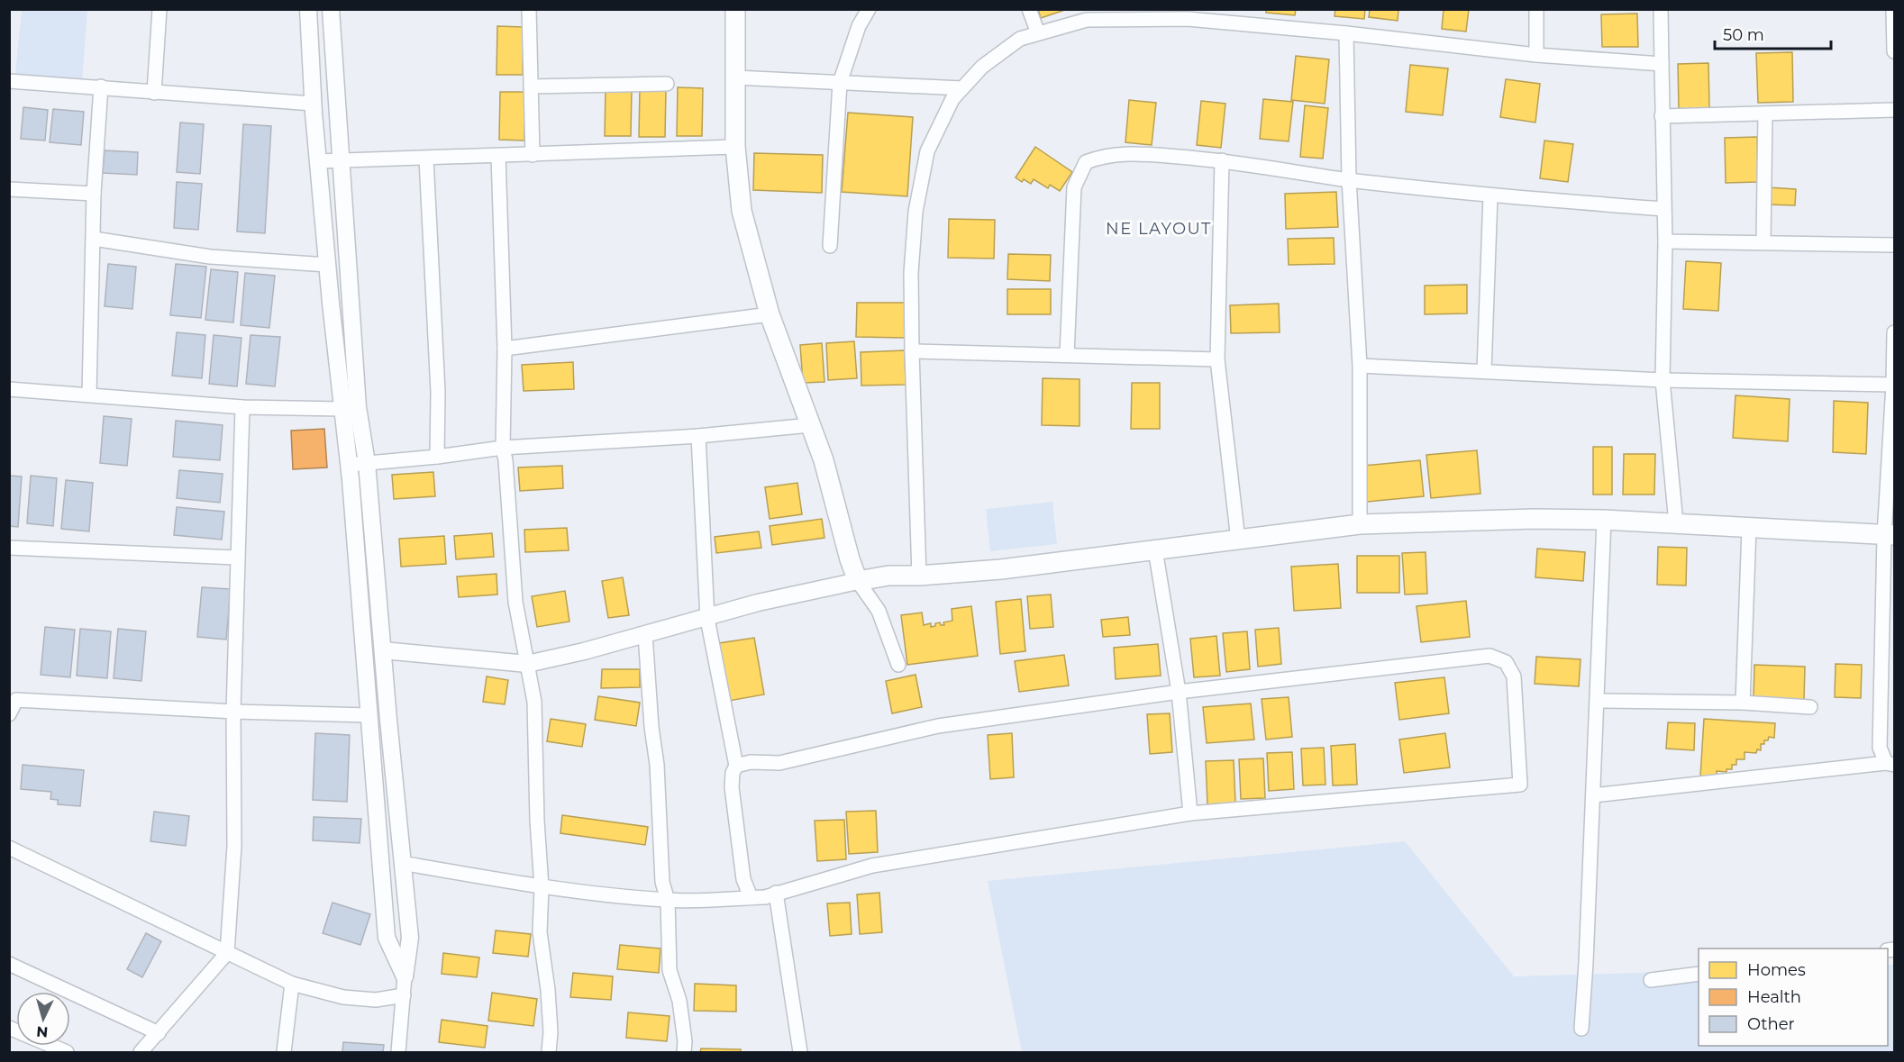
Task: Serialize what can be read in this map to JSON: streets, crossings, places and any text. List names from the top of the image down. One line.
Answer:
{"districts":["NE LAYOUT"],"legend":["Homes","Health","Other"],"scale_bar":"50 m","north":"bottom"}
